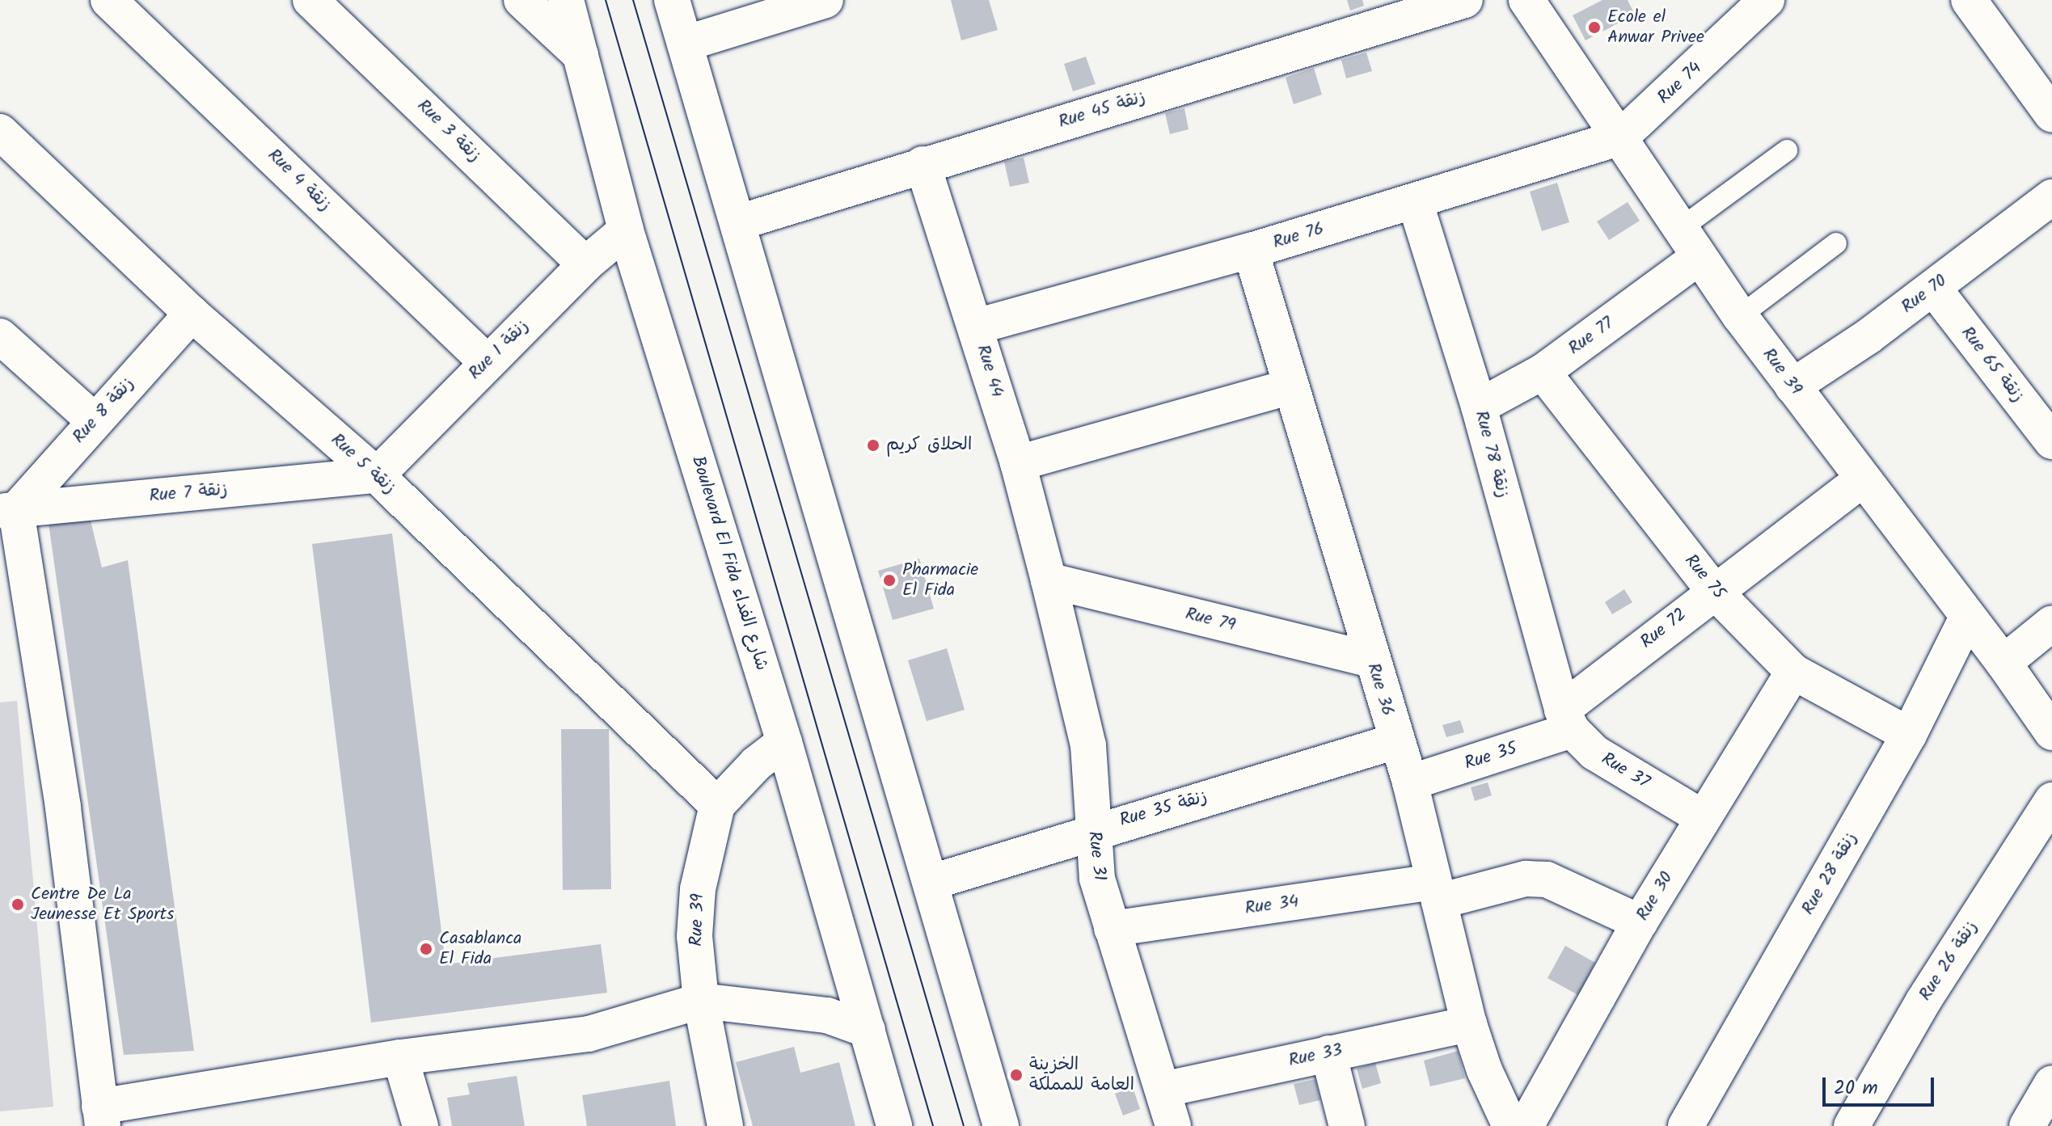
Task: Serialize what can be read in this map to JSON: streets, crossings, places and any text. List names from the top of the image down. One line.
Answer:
{"streets":{"street":["Rue 74","Rue 45 زنقة","Rue 3 زنقة","Rue 4 زنقة","Rue 76","Rue 70","Rue 77","Rue 1 زنقة","Rue 65 زنقة","Rue 44","Rue 39","Rue 8 زنقة","Rue 78 زنقة","Rue 5 زنقة","Rue 7 زنقة","Boulevard El Fida شارع الفداء","Rue 75","Rue 79","Rue 72","Rue 36","Rue 35","Rue 37","Rue 35 زنقة","Rue 31","Rue 28 زنقة","Rue 30","Rue 34","Rue 26 زنقة","Rue 33"]},"crossings":[["Rue 74","Rue 76"],["Rue 74","Rue 39"],["Rue 45 زنقة","Rue 44"],["Rue 3 زنقة","Rue 1 زنقة"],["Rue 4 زنقة","Rue 1 زنقة"],["Rue 76","Rue 44"],["Rue 76","Rue 39"],["Rue 76","Rue 78 زنقة"],["Rue 76","Rue 36"],["Rue 70","Rue 65 زنقة"],["Rue 70","Rue 39"],["Rue 77","Rue 39"],["Rue 77","Rue 78 زنقة"],["Rue 77","Rue 75"],["Rue 1 زنقة","Rue 5 زنقة"],["Rue 1 زنقة","Rue 7 زنقة"],["Rue 1 زنقة","Boulevard El Fida شارع الفداء"],["Rue 44","Rue 79"],["Rue 44","Rue 31"],["Rue 39","Rue 5 زنقة"],["Rue 39","Boulevard El Fida شارع الفداء"],["Rue 39","Rue 72"],["Rue 39","Rue 28 زنقة"],["Rue 8 زنقة","Rue 5 زنقة"],["Rue 8 زنقة","Rue 7 زنقة"],["Rue 78 زنقة","Rue 72"],["Rue 78 زنقة","Rue 35"],["Rue 78 زنقة","Rue 37"],["Rue 5 زنقة","Rue 7 زنقة"],["Rue 75","Rue 72"],["Rue 75","Rue 28 زنقة"],["Rue 75","Rue 30"],["Rue 79","Rue 36"],["Rue 79","Rue 31"],["Rue 72","Rue 35"],["Rue 72","Rue 37"],["Rue 36","Rue 35"],["Rue 36","Rue 35 زنقة"],["Rue 36","Rue 30"],["Rue 36","Rue 34"],["Rue 36","Rue 33"],["Rue 35","Rue 37"],["Rue 37","Rue 30"],["Rue 35 زنقة","Rue 31"],["Rue 31","Rue 34"],["Rue 31","Rue 33"],["Rue 30","Rue 34"]],"places":["Ecole el Anwar Privee","الحلاق كريم","Pharmacie El Fida","Centre De La Jeunesse Et Sports","Casablanca El Fida","الخزينة العامة للمملكة"],"scale_bar":"20 m"}
